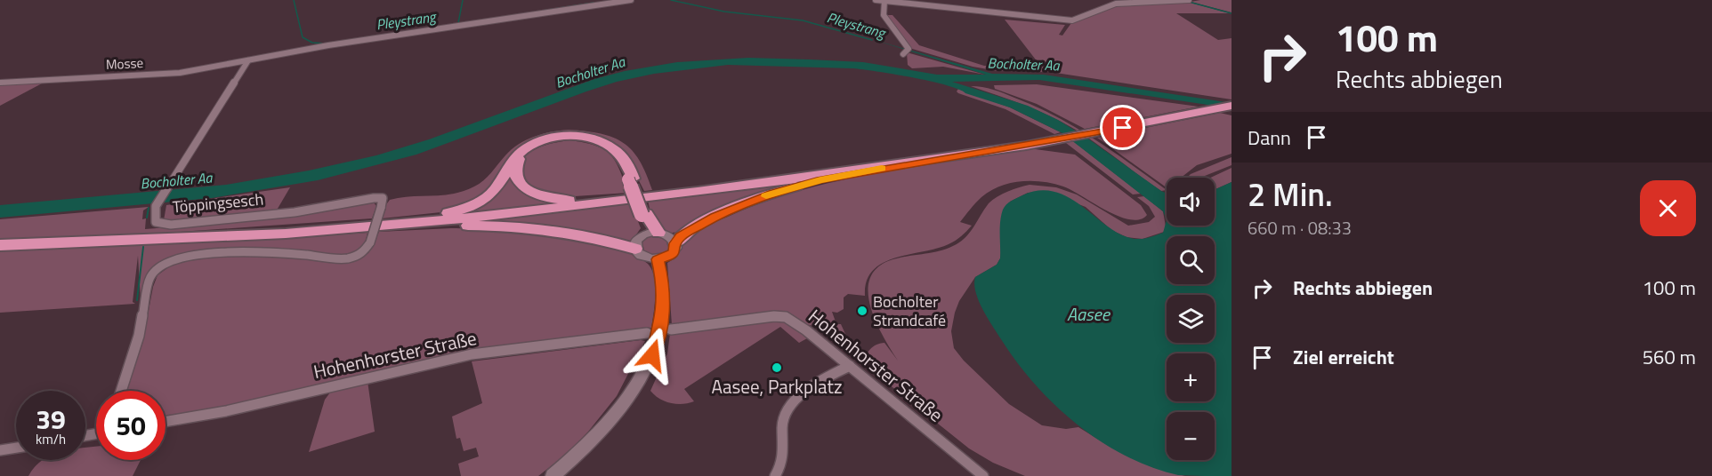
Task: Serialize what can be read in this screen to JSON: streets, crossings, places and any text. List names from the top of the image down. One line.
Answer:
{"streets":{"street":["Mosse","Töppingsesch","Hohenhorster Straße"]},"crossings":[["Mosse","Töppingsesch"]],"water":["Pleystrang","Bocholter Aa","Aasee"],"places":["Bocholter Strandcafé","Aasee, Parkplatz"],"page":{"turn":["100 m","Rechts abbiegen"],"then":"Dann","heading":["2 Min.","660 m · 08:33"],"map_buttons":["+","−"],"list":[{"name":"Rechts abbiegen","value":"100 m"},{"name":"Ziel erreicht","value":"560 m"}],"speed":"39 km/h","limit":"50"}}
